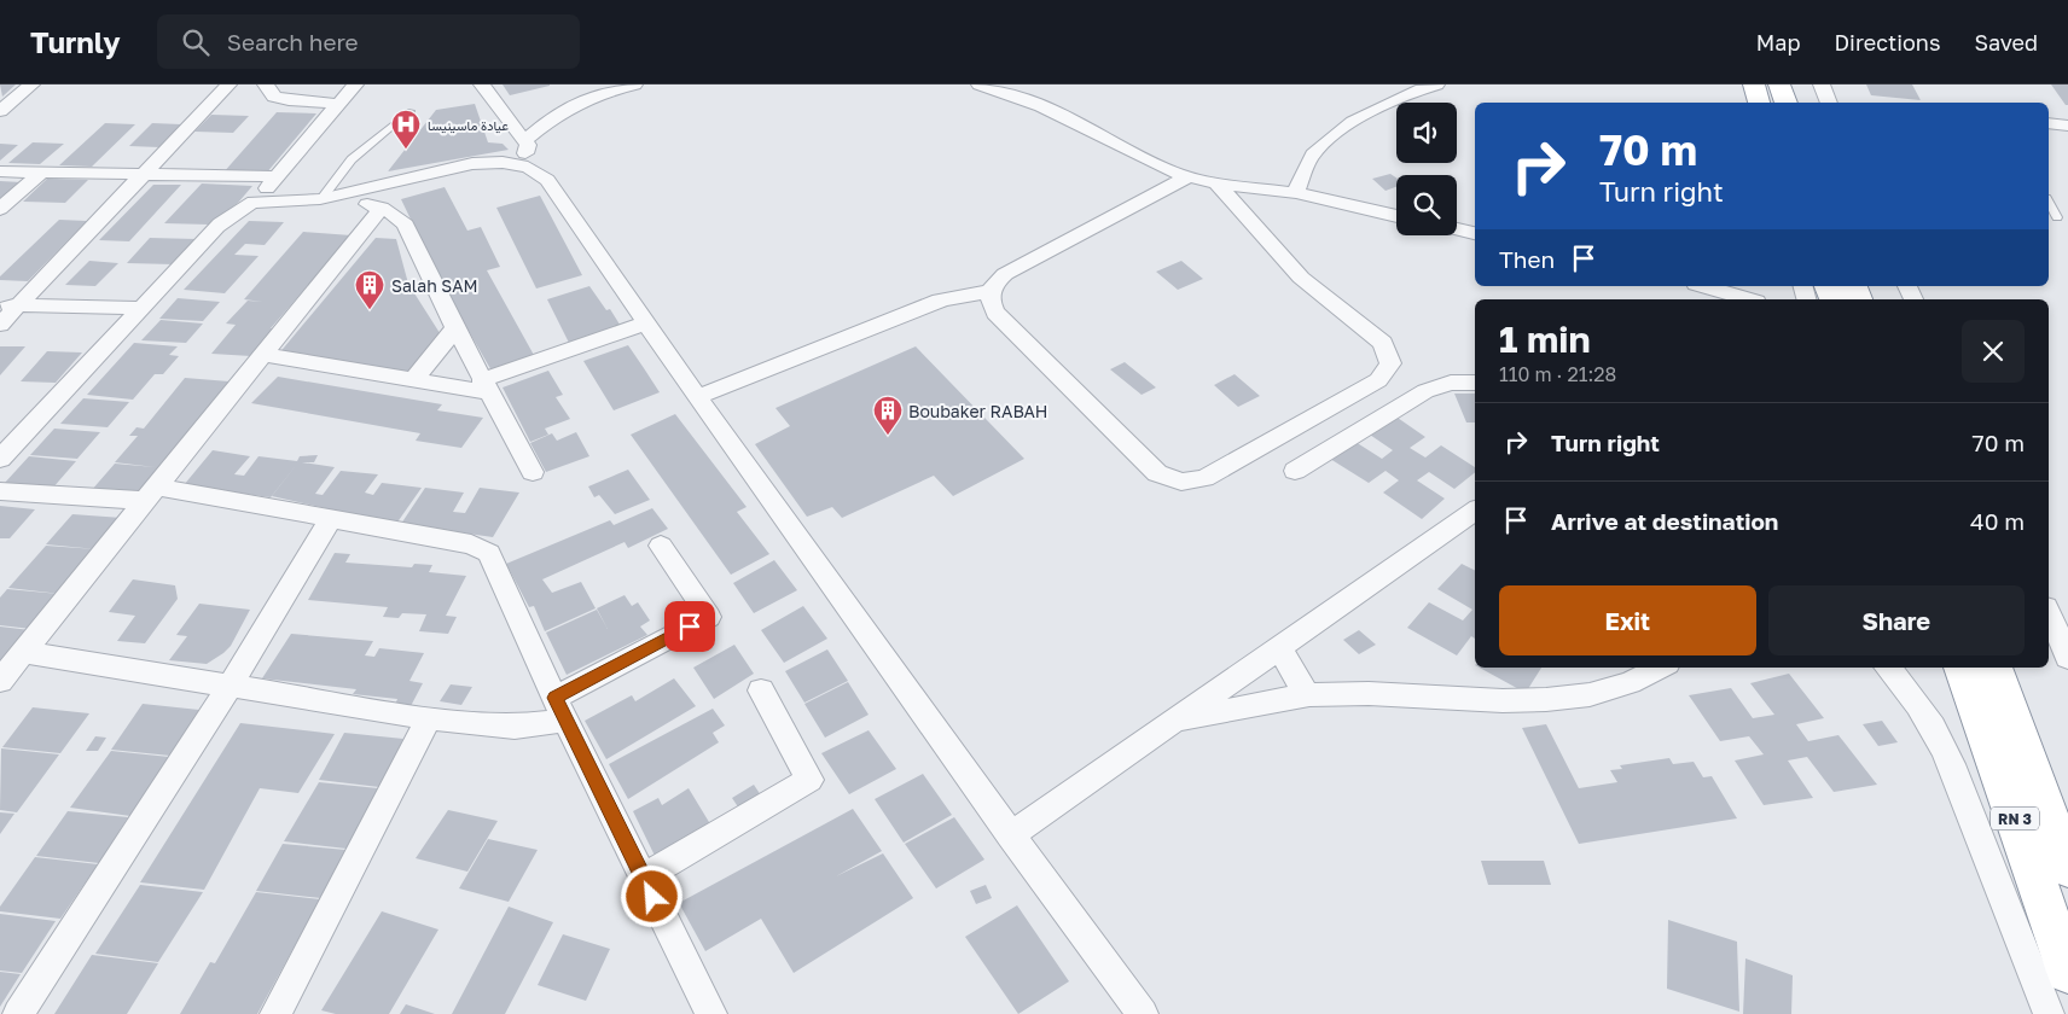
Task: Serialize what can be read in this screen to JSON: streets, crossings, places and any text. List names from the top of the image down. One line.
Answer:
{"streets":{"highway":["RN 3"]},"places":{"hospital":["عيادة ماسينيسا"],"building":["Salah SAM","Boubaker RABAH"]},"page":{"header":"Turnly","search":"Search here","nav":["Map","Directions","Saved"],"turn":["70 m","Turn right"],"then":"Then","heading":["1 min","110 m · 21:28"],"list":[{"name":"Turn right","value":"70 m"},{"name":"Arrive at destination","value":"40 m"}],"buttons":["Exit","Share"]}}
